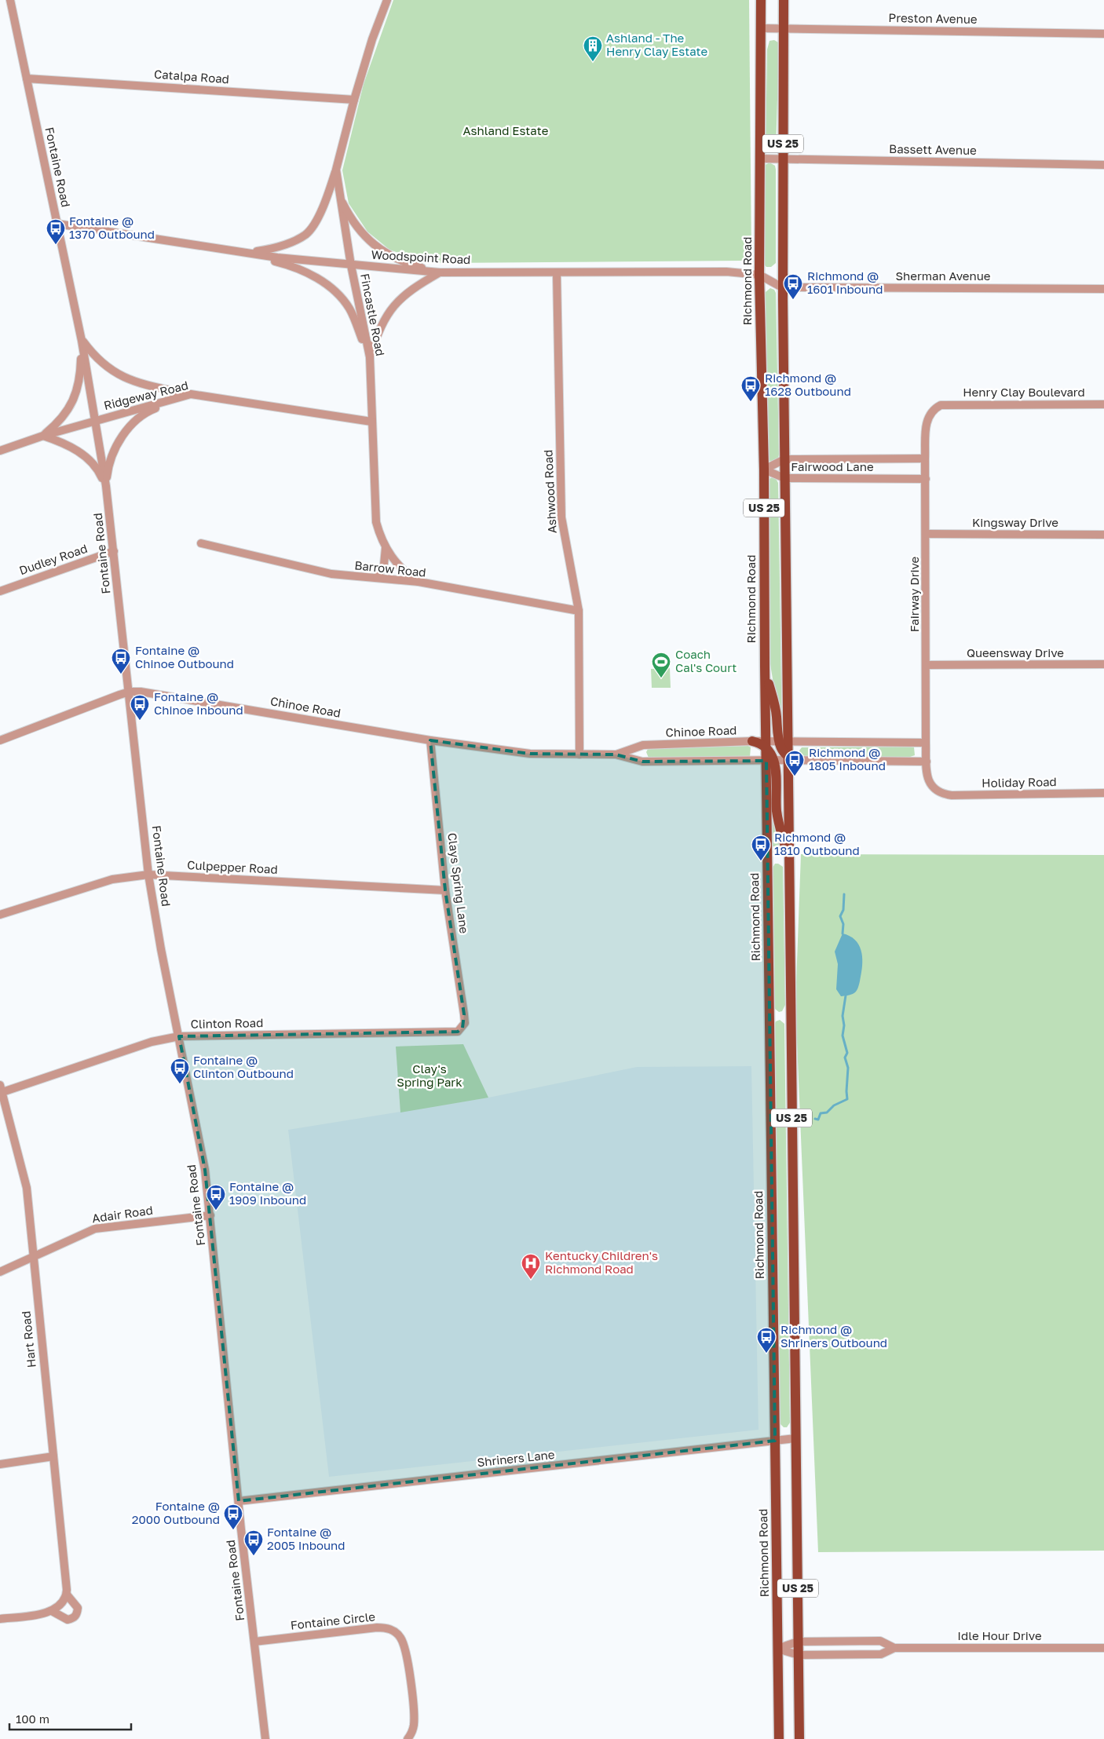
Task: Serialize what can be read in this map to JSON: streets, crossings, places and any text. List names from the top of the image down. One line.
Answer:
{"streets":{"main road":["US 25","Richmond Road"],"street":["Preston Avenue","Catalpa Road","Bassett Avenue","Fontaine Road","Woodspoint Road","Sherman Avenue","Fincastle Road","Henry Clay Boulevard","Ridgeway Road","Fairwood Lane","Ashwood Road","Kingsway Drive","Dudley Road","Barrow Road","Fairway Drive","Queensway Drive","Chinoe Road","Holiday Road","Culpepper Road","Clays Spring Lane","Clinton Road","Adair Road","Hart Road","Shriners Lane","Fontaine Circle","Idle Hour Drive"]},"crossings":[["Preston Avenue","US 25"],["Preston Avenue","Richmond Road"],["Catalpa Road","Fontaine Road"],["Catalpa Road","Fincastle Road"],["US 25","Bassett Avenue"],["US 25","Woodspoint Road"],["US 25","Sherman Avenue"],["US 25","Fairwood Lane"],["US 25","Chinoe Road"],["US 25","Shriners Lane"],["US 25","Idle Hour Drive"],["Bassett Avenue","Richmond Road"],["Fontaine Road","Woodspoint Road"],["Fontaine Road","Ridgeway Road"],["Fontaine Road","Dudley Road"],["Fontaine Road","Chinoe Road"],["Fontaine Road","Culpepper Road"],["Fontaine Road","Clinton Road"],["Fontaine Road","Adair Road"],["Fontaine Road","Shriners Lane"],["Fontaine Road","Fontaine Circle"],["Woodspoint Road","Sherman Avenue"],["Woodspoint Road","Richmond Road"],["Woodspoint Road","Fincastle Road"],["Woodspoint Road","Ashwood Road"],["Richmond Road","Fairwood Lane"],["Richmond Road","Chinoe Road"],["Richmond Road","Shriners Lane"],["Richmond Road","Idle Hour Drive"],["Fincastle Road","Ridgeway Road"],["Fincastle Road","Barrow Road"],["Henry Clay Boulevard","Fairway Drive"],["Fairwood Lane","Fairway Drive"],["Ashwood Road","Barrow Road"],["Ashwood Road","Chinoe Road"],["Kingsway Drive","Fairway Drive"],["Fairway Drive","Queensway Drive"],["Fairway Drive","Holiday Road"],["Chinoe Road","Clays Spring Lane"],["Culpepper Road","Clays Spring Lane"],["Clays Spring Lane","Clinton Road"],["Clinton Road","Hart Road"],["Adair Road","Hart Road"]],"parks":["Ashland Estate","Clay's Spring Park"],"places":{"building":["Ashland - The Henry Clay Estate"],"bus stop":["Fontaine @ 1370 Outbound","Richmond @ 1601 Inbound","Richmond @ 1628 Outbound","Fontaine @ Chinoe Outbound","Fontaine @ Chinoe Inbound","Richmond @ 1805 Inbound","Richmond @ 1810 Outbound","Fontaine @ Clinton Outbound","Fontaine @ 1909 Inbound","Richmond @ Shriners Outbound","Fontaine @ 2000 Outbound","Fontaine @ 2005 Inbound"],"sports":["Coach Cal's Court"],"hospital":["Kentucky Children's Richmond Road"]},"scale_bar":"100 m"}
